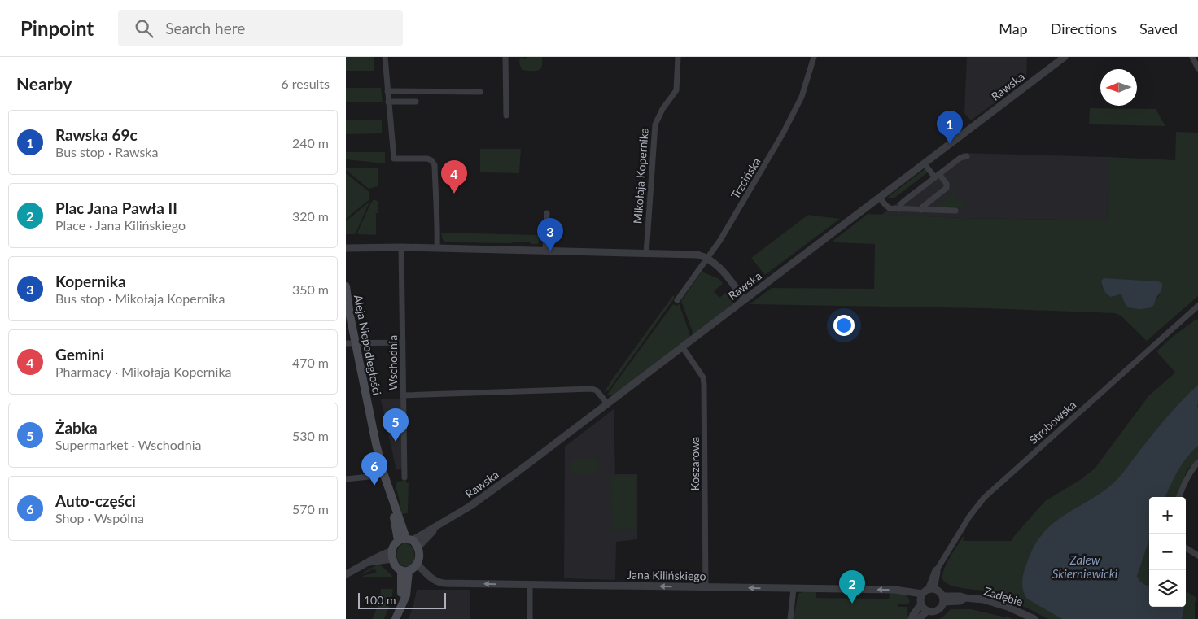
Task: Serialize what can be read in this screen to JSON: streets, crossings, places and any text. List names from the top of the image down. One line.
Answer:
{"streets":{"main road":["Aleja Niepodległości"],"street":["Rawska","Mikołaja Kopernika","Trzcińska","Wschodnia","Strobowska","Koszarowa","Jana Kilińskiego","Zadębie"]},"crossings":[["Rawska","Aleja Niepodległości"],["Rawska","Koszarowa"],["Rawska","Jana Kilińskiego"],["Aleja Niepodległości","Jana Kilińskiego"],["Strobowska","Jana Kilińskiego"],["Strobowska","Zadębie"],["Koszarowa","Jana Kilińskiego"],["Jana Kilińskiego","Zadębie"]],"one_way":["Jana Kilińskiego"],"water":["Zalew Skierniewicki"],"scale_bar":"100 m","north":"left","page":{"header":"Pinpoint","search":"Search here","nav":["Map","Directions","Saved"],"heading":["Nearby","6 results"],"list":[{"mark":"1","name":"Rawska 69c","note":"Bus stop · Rawska","value":"240 m"},{"mark":"2","name":"Plac Jana Pawła II","note":"Place · Jana Kilińskiego","value":"320 m"},{"mark":"3","name":"Kopernika","note":"Bus stop · Mikołaja Kopernika","value":"350 m"},{"mark":"4","name":"Gemini","note":"Pharmacy · Mikołaja Kopernika","value":"470 m"},{"mark":"5","name":"Żabka","note":"Supermarket · Wschodnia","value":"530 m"},{"mark":"6","name":"Auto-części","note":"Shop · Wspólna","value":"570 m"}],"pins":["1","4","3","5","6","2"],"map_buttons":["+","−"],"scale":"100 m"}}
